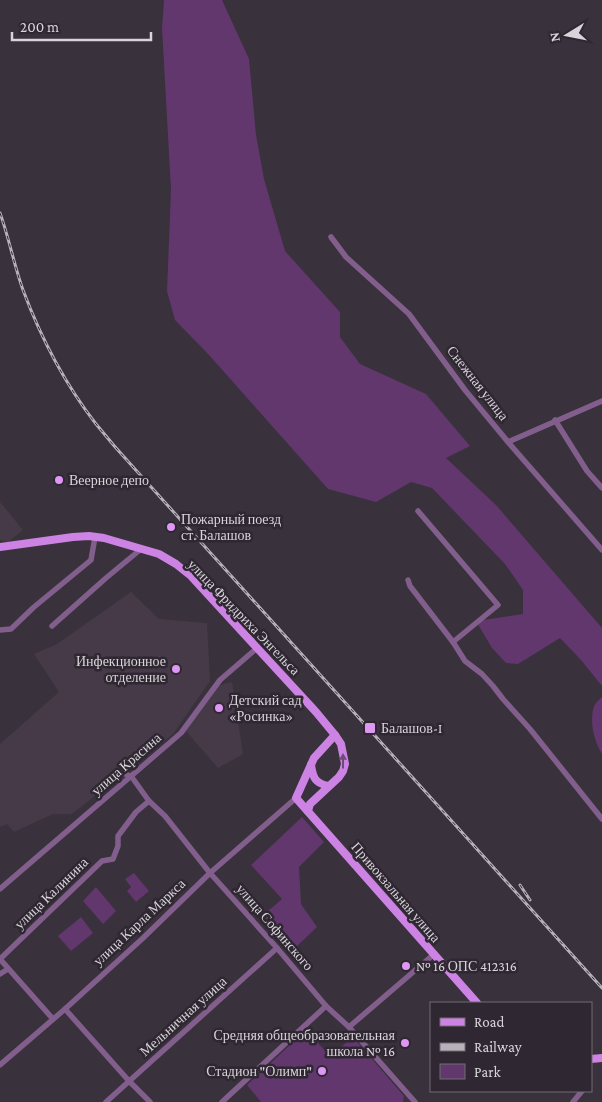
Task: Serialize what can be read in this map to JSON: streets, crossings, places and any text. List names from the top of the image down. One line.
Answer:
{"streets":{"main road":["улица Фридриха Энгельса","Привокзальная улица"],"street":["Снежная улица","улица Красина","улица Калинина","улица Карла Маркса","улица Софинского","Мельничная улица"]},"crossings":[["улица Фридриха Энгельса","улица Красина"],["улица Красина","улица Софинского"],["Привокзальная улица","улица Карла Маркса"],["улица Калинина","улица Софинского"],["улица Карла Маркса","улица Софинского"],["улица Софинского","Мельничная улица"]],"places":{"other":["Веерное депо","Пожарный поезд ст. Балашов","Инфекционное отделение","Детский сад «Росинка»","№ 16 ОПС 412316","Средняя общеобразовательная школа № 16","Стадион \"Олимп\""],"transit":["Балашов-I"]},"legend":["Road","Railway","Park"],"scale_bar":"200 m","north":"left"}
